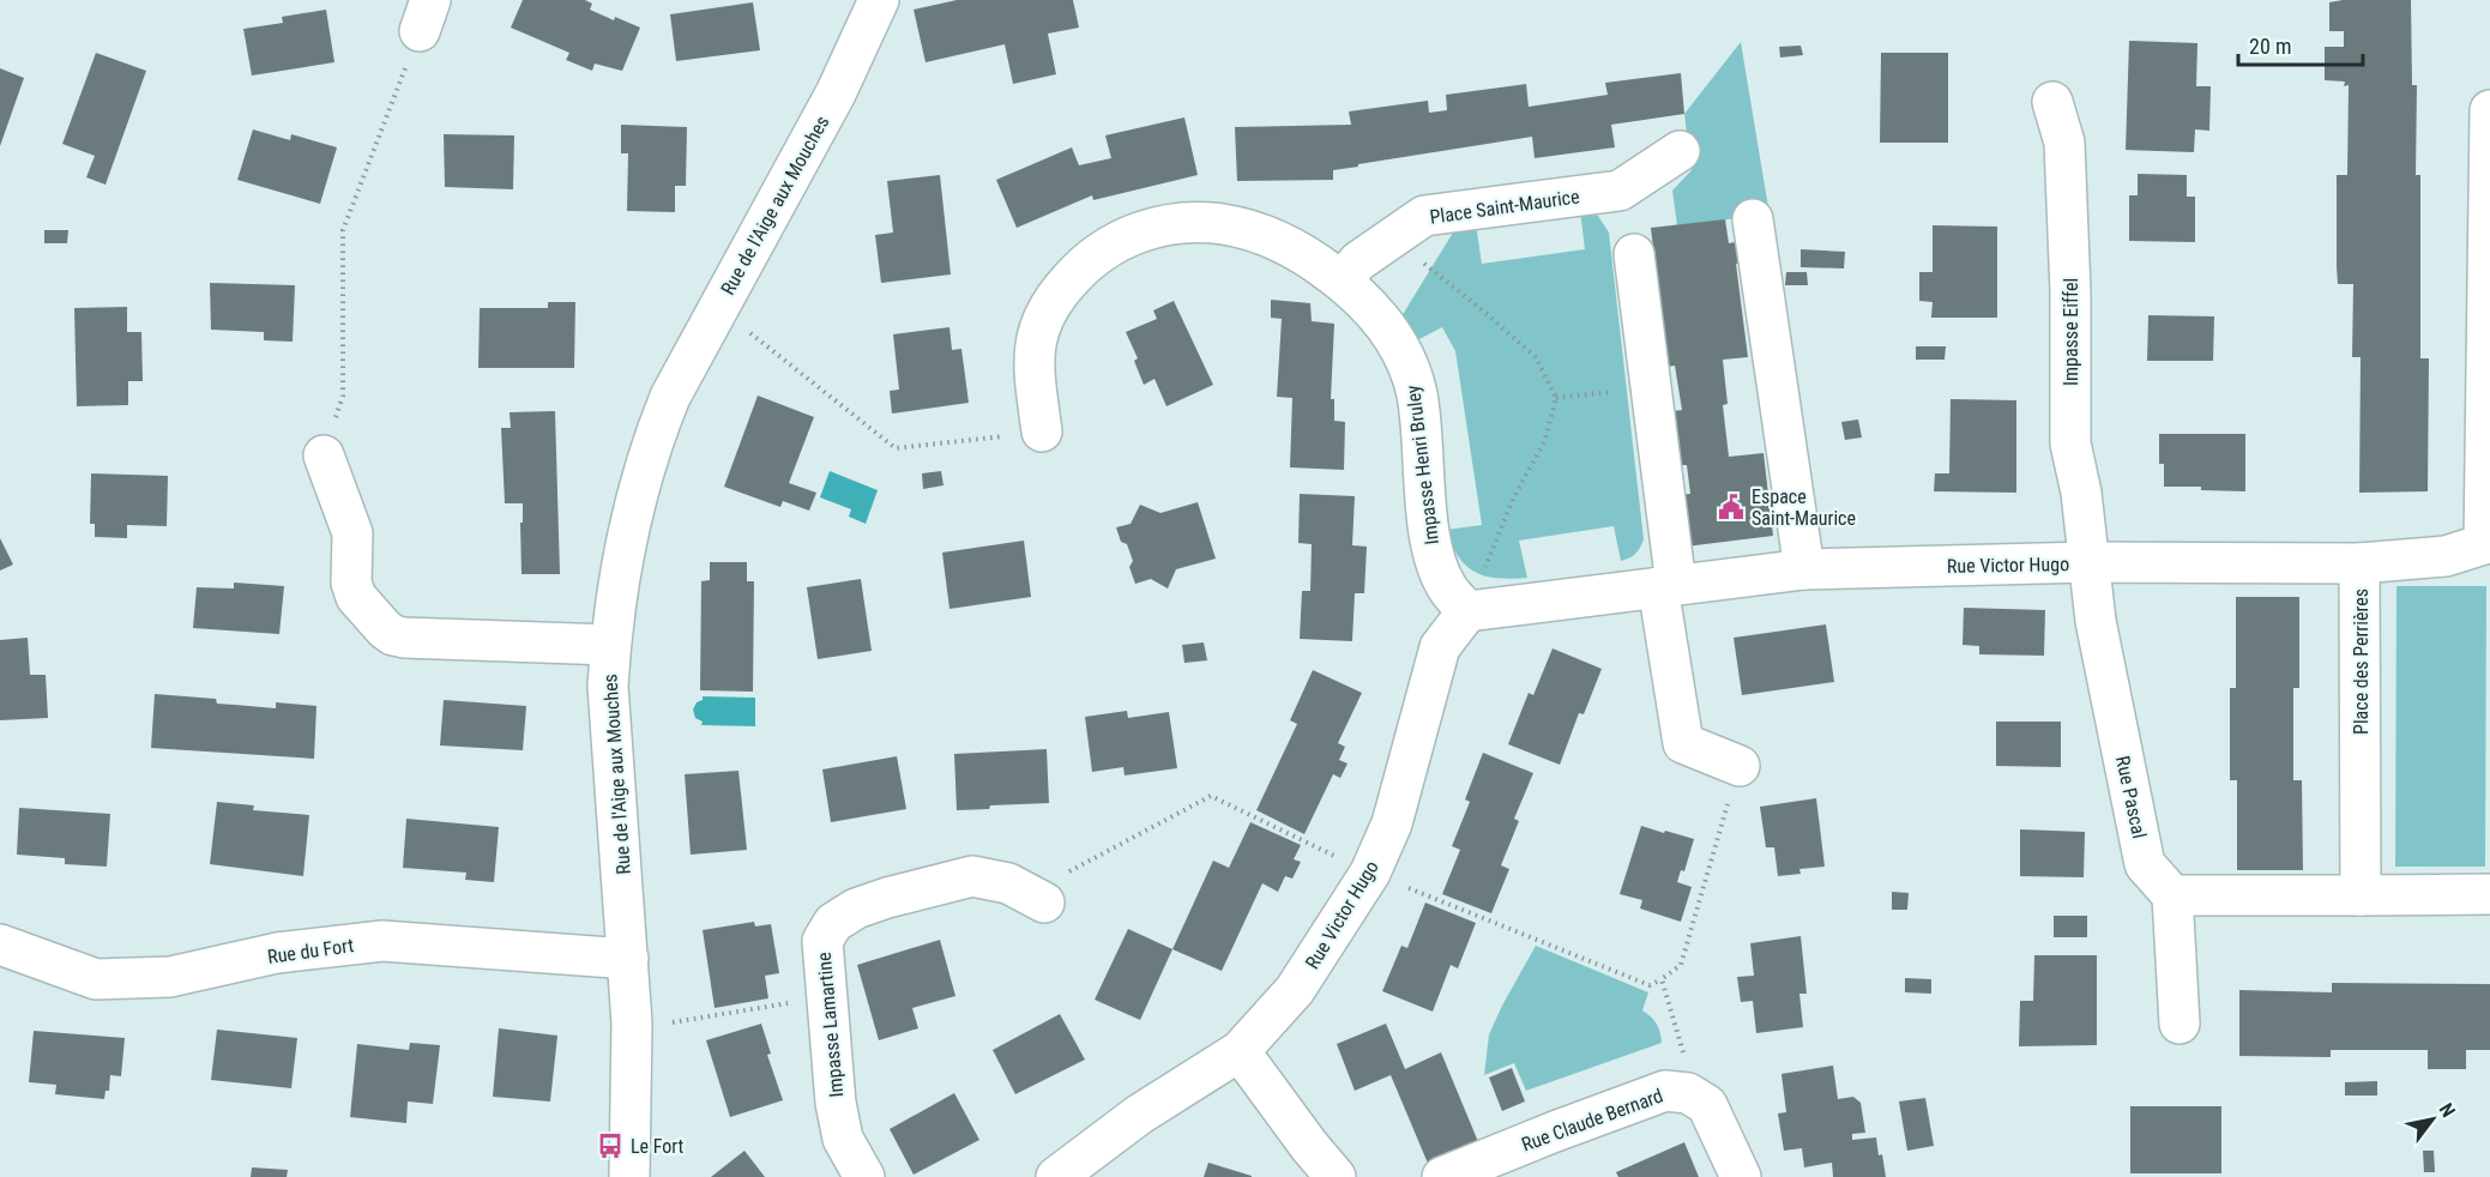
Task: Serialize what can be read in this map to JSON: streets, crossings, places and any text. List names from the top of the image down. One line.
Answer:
{"streets":{"street":["Rue de l'Aige aux Mouches","Place Saint-Maurice","Impasse Eiffel","Impasse Henri Bruley","Rue Victor Hugo","Place des Perrières","Rue Pascal","Rue du Fort","Impasse Lamartine","Rue Claude Bernard"]},"crossings":[["Rue de l'Aige aux Mouches","Rue du Fort"],["Place Saint-Maurice","Impasse Henri Bruley"],["Impasse Eiffel","Rue Victor Hugo"],["Impasse Eiffel","Rue Pascal"],["Impasse Henri Bruley","Rue Victor Hugo"],["Rue Victor Hugo","Place des Perrières"],["Rue Victor Hugo","Rue Pascal"]],"places":{"public building":["Espace Saint-Maurice"],"bus stop":["Le Fort"]},"scale_bar":"20 m","north":"top right"}
